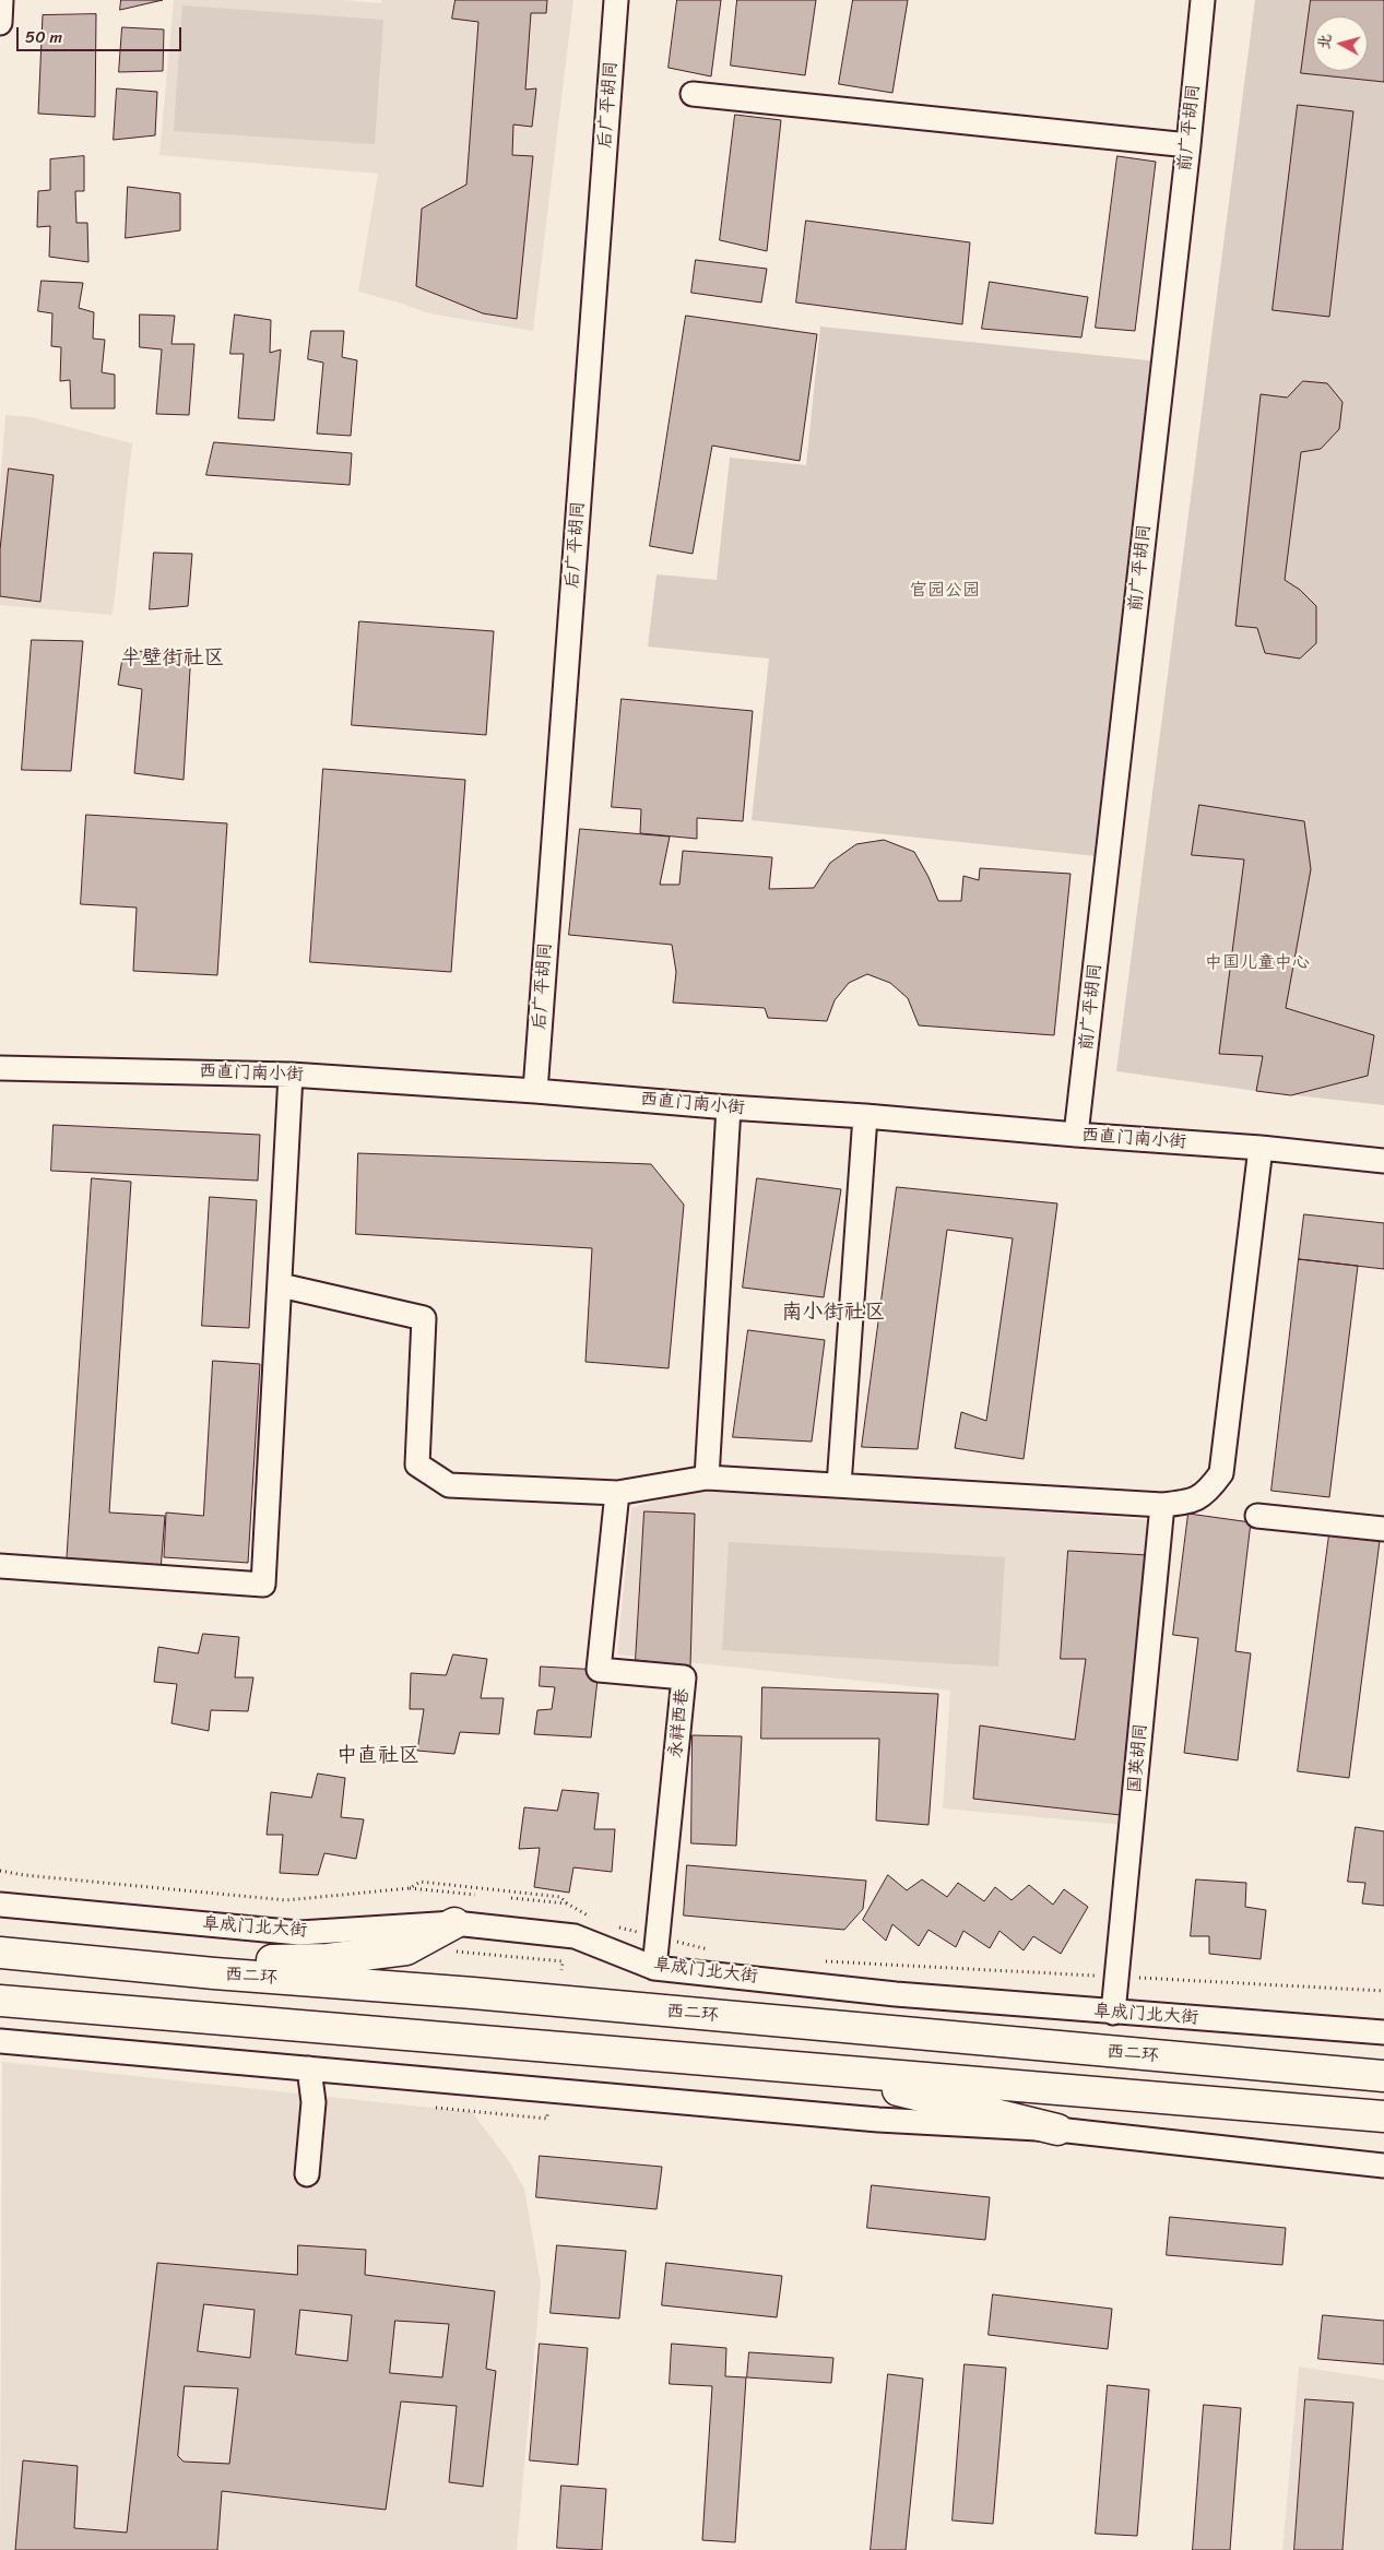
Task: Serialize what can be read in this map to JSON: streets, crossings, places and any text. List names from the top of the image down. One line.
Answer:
{"streets":{"highway":["西二环"],"street":["后广平胡同","前广平胡同","西直门南小街","永祥西巷","国英胡同","阜成门北大街"]},"crossings":[["后广平胡同","西直门南小街"],["前广平胡同","西直门南小街"],["永祥西巷","阜成门北大街"],["国英胡同","阜成门北大街"]],"districts":["半壁街社区","南小街社区","中直社区"],"parks":["官园公园","中国儿童中心"],"scale_bar":"50 m","north":"left"}
